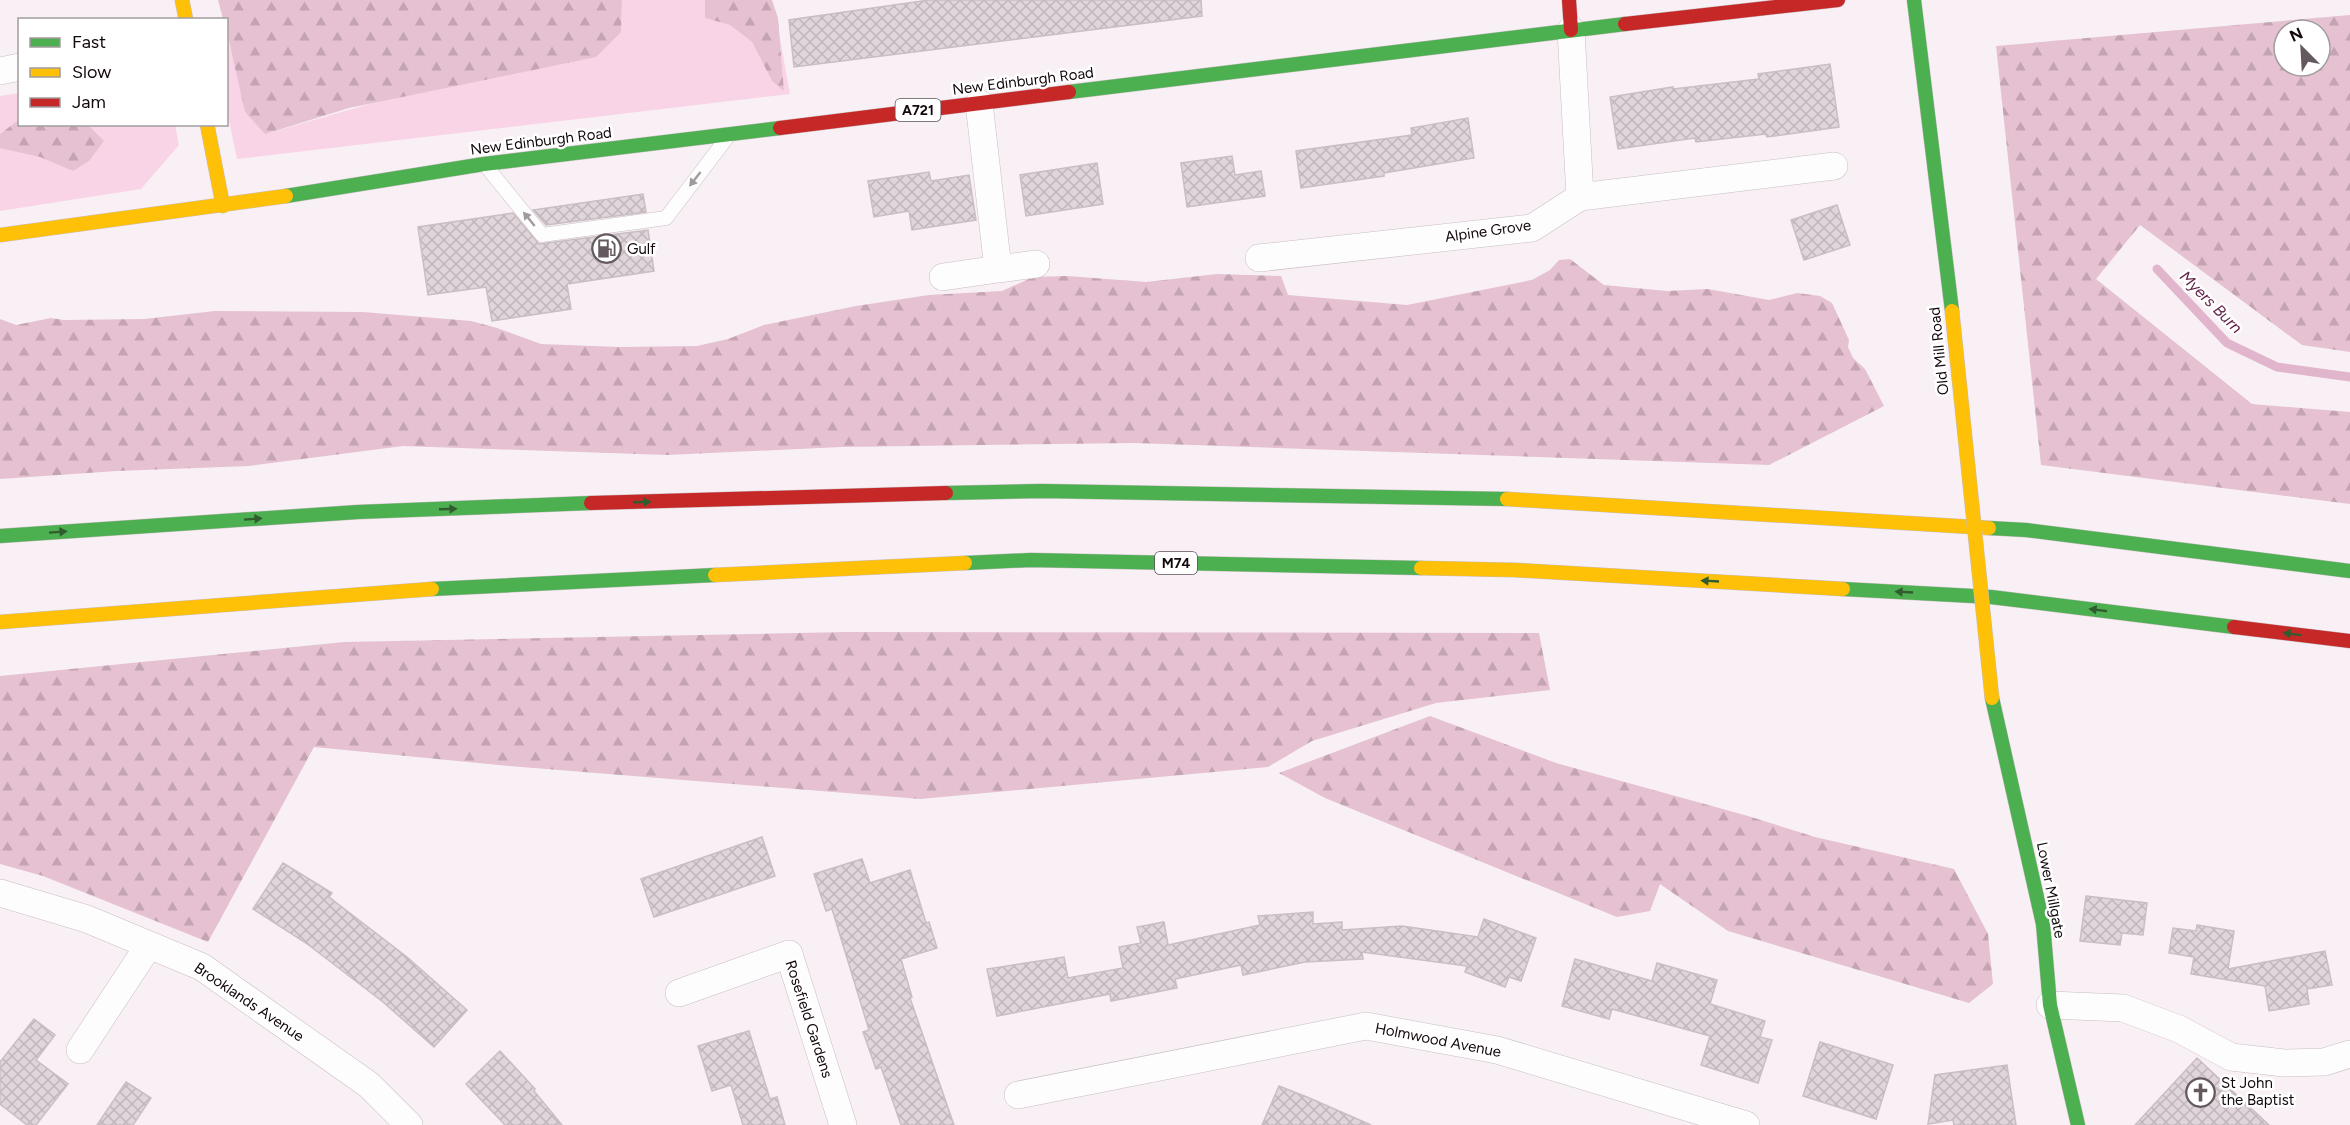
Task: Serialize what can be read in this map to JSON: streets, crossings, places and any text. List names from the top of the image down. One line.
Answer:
{"streets":{"main road":["New Edinburgh Road","A721","Old Mill Road","M74","Lower Millgate"],"street":["Alpine Grove","Brooklands Avenue","Rosefield Gardens","Holmwood Avenue"]},"crossings":[["Old Mill Road","Lower Millgate"]],"water":["Myers Burn"],"places":{"fuel station":["Gulf"],"church":["St John the Baptist"]},"legend":["Fast","Slow","Jam"],"north":"top left"}
